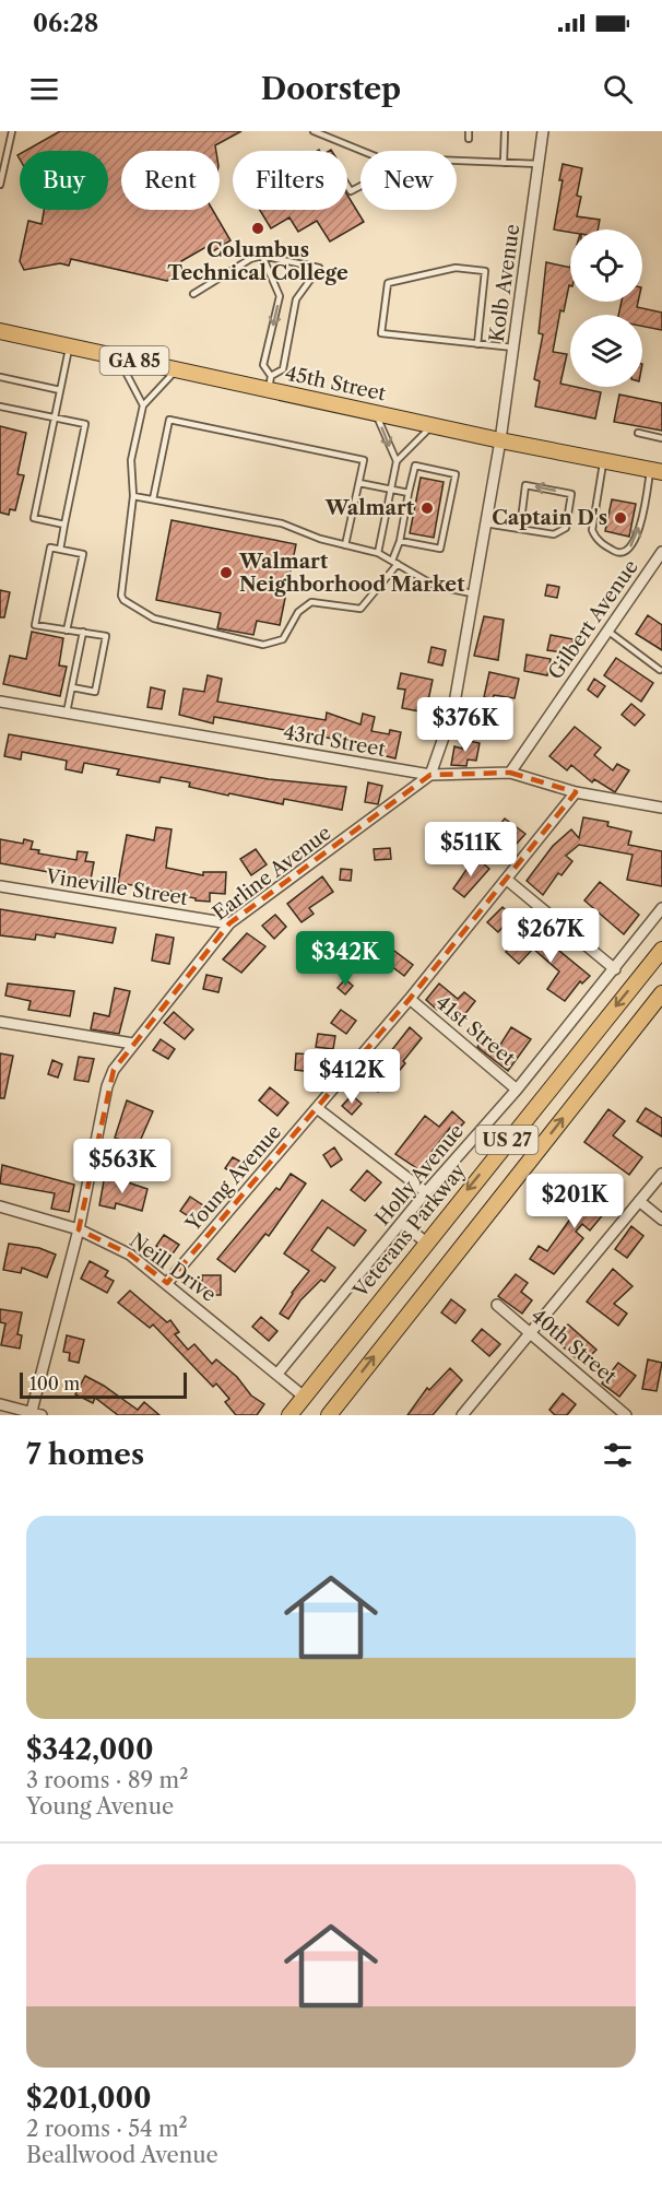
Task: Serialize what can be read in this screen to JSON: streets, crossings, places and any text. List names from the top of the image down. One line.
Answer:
{"streets":{"main road":["GA 85","45th Street","US 27","Veterans Parkway"],"street":["Kolb Avenue","Gilbert Avenue","43rd Street","Earline Avenue","Vineville Street","41st Street","Holly Avenue","Young Avenue","Neill Drive","40th Street"]},"crossings":[["Kolb Avenue","45th Street"],["Gilbert Avenue","43rd Street"],["43rd Street","Earline Avenue"],["43rd Street","Young Avenue"],["Earline Avenue","Vineville Street"],["Earline Avenue","Neill Drive"],["41st Street","Holly Avenue"],["41st Street","Young Avenue"],["Holly Avenue","Neill Drive"],["Young Avenue","Neill Drive"],["Veterans Parkway","Neill Drive"]],"places":["Columbus Technical College","Walmart","Captain D's","Walmart Neighborhood Market"],"scale_bar":"100 m","page":{"status":"06:28","header":"Doorstep","chip":["Buy","Rent","Filters","New"],"price":["$376K","$511K","$267K","$342K","$412K","$563K","$201K"],"scale":"100 m","heading":"7 homes","list":[{"name":"$342,000","note":"3 rooms · 89 m² · Young Avenue"},{"name":"$201,000","note":"2 rooms · 54 m² · Beallwood Avenue"}]}}
